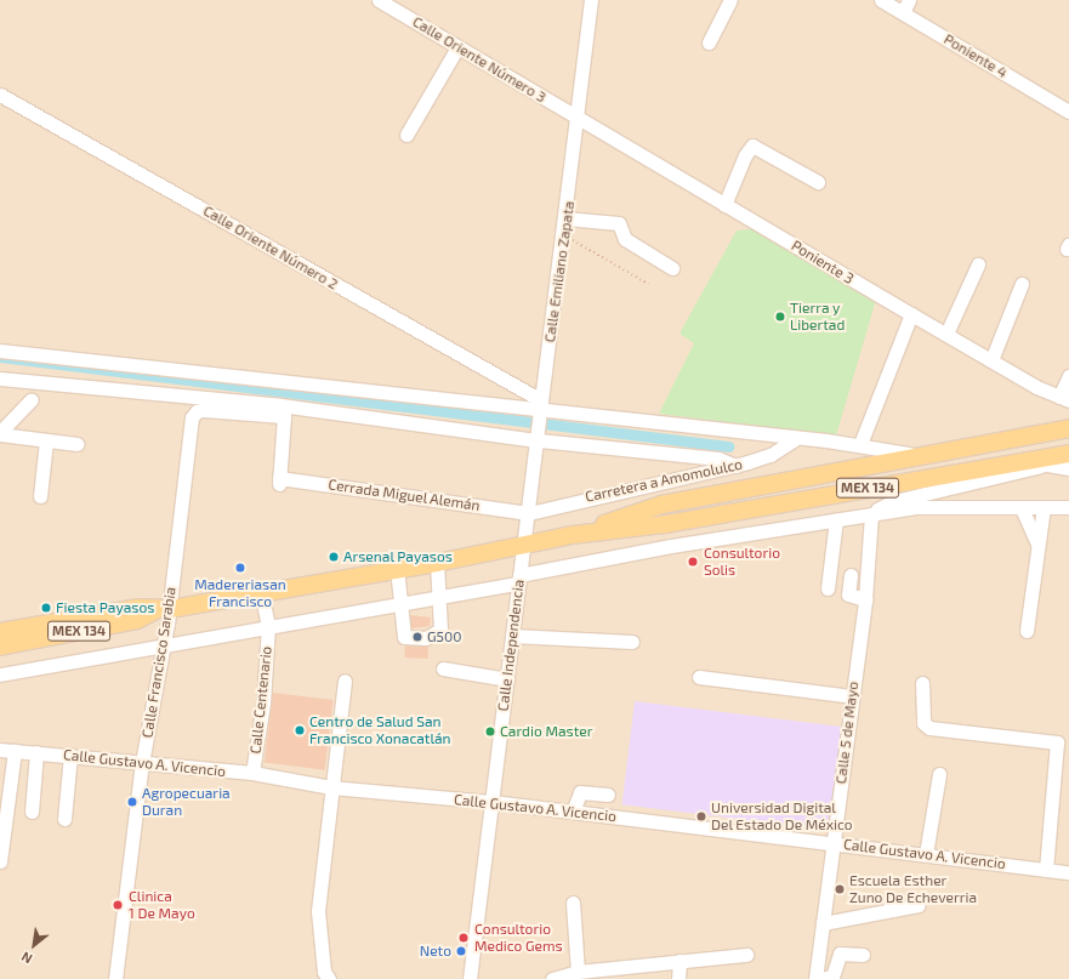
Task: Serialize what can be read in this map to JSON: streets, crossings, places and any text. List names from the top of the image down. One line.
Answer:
{"streets":{"main road":["MEX 134"],"street":["Poniente 4","Calle Oriente Número 3","Calle Oriente Número 2","Poniente 3","Calle Emiliano Zapata","Carretera a Amomolulco","Cerrada Miguel Alemán","Calle Independencia","Calle Francisco Sarabia","Calle Centenario","Calle 5 de Mayo","Calle Gustavo A. Vicencio"]},"crossings":[["Calle Oriente Número 3","Poniente 3"],["Calle Oriente Número 3","Calle Emiliano Zapata"],["Calle Oriente Número 2","Calle Emiliano Zapata"],["Poniente 3","Calle Emiliano Zapata"],["Calle Emiliano Zapata","Carretera a Amomolulco"],["Calle Emiliano Zapata","MEX 134"],["Calle Emiliano Zapata","Cerrada Miguel Alemán"],["Calle Emiliano Zapata","Calle Independencia"],["Carretera a Amomolulco","Cerrada Miguel Alemán"],["MEX 134","Calle Independencia"],["MEX 134","Calle Francisco Sarabia"],["MEX 134","Calle Centenario"],["Cerrada Miguel Alemán","Calle Francisco Sarabia"],["Calle Independencia","Calle Gustavo A. Vicencio"],["Calle Francisco Sarabia","Calle Gustavo A. Vicencio"],["Calle Centenario","Calle Gustavo A. Vicencio"],["Calle 5 de Mayo","Calle Gustavo A. Vicencio"]],"places":["Tierra y Libertad","Arsenal Payasos","Consultorio Solis","Madereriasan Francisco","Fiesta Payasos","G500","Centro de Salud San Francisco Xonacatlán","Cardio Master","Agropecuaria Duran","Universidad Digital Del Estado De México","Escuela Esther Zuno De Echeverria","Clinica 1 De Mayo","Consultorio Medico Gems","Neto"],"north":"bottom left"}
